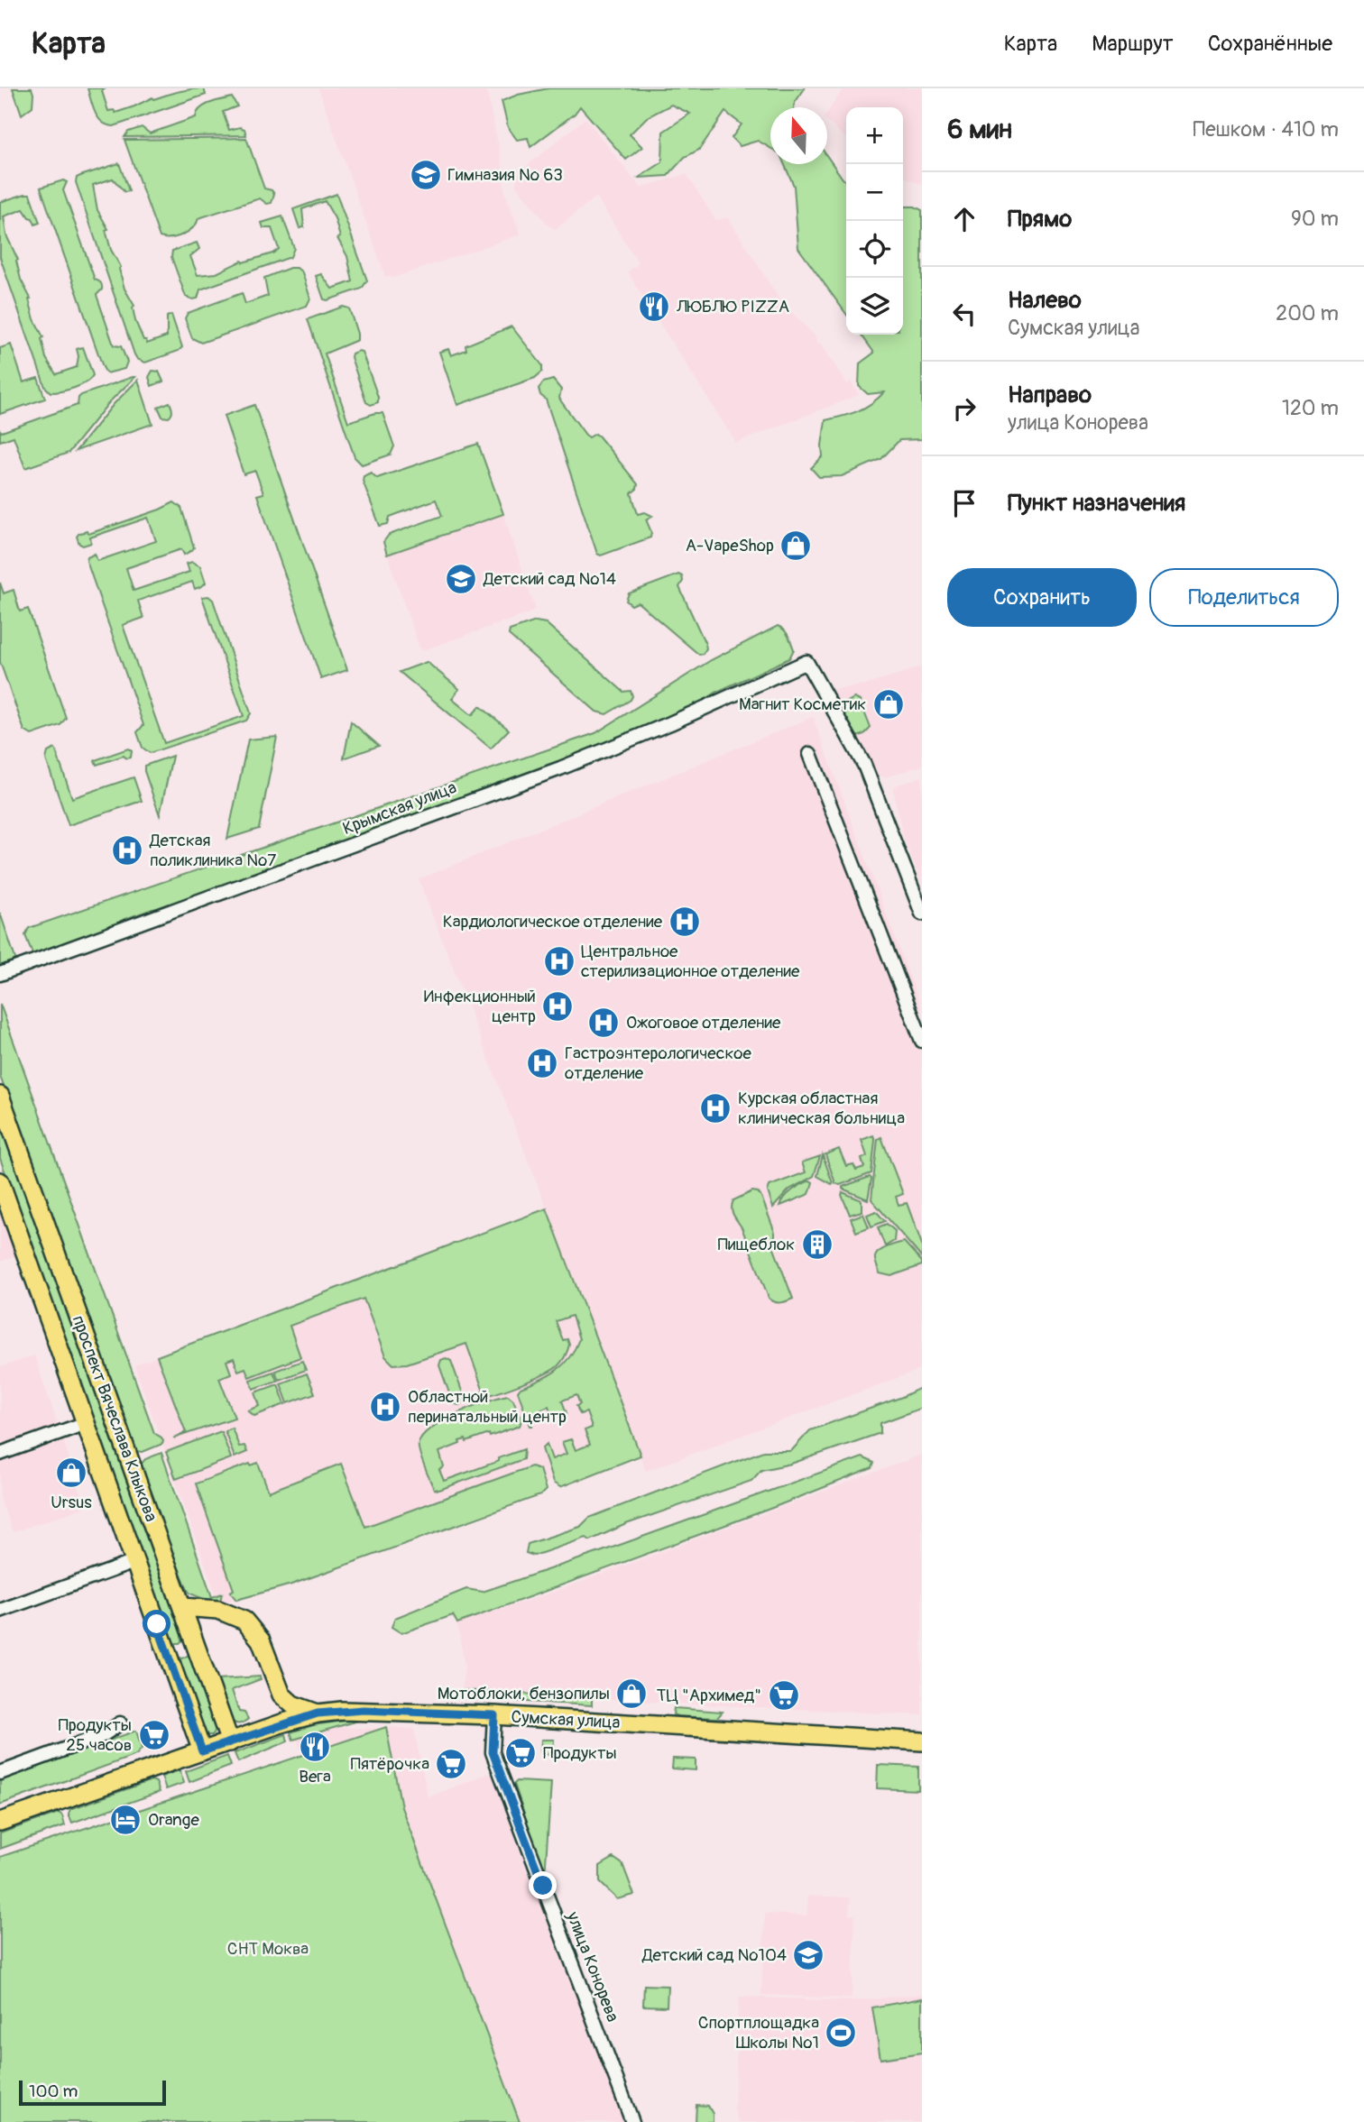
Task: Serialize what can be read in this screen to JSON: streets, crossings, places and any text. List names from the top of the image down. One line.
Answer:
{"streets":{"main road":["проспект Вячеслава Клыкова","Сумская улица"],"street":["Крымская улица","улица Конорева"]},"crossings":[["проспект Вячеслава Клыкова","Сумская улица"],["Сумская улица","улица Конорева"]],"parks":["СНТ Моква"],"places":{"school or university":["Гимназия № 63","Детский сад №14","Детский сад №104"],"restaurant":["ЛЮБЛЮ PIZZA","Вега"],"shop":["A-VapeShop","Магнит Косметик","Ursus","Мотоблоки, бензопилы"],"hospital":["Детская поликлиника №7","Кардиологическое отделение","Центральное стерилизационное отделение","Инфекционный центр","Ожоговое отделение","Гастроэнтерологическое отделение","Курская областная клиническая больница","Областной перинатальный центр"],"building":["Пищеблок"],"supermarket":["ТЦ \"Архимед\"","Продукты 25 часов","Продукты","Пятёрочка"],"hotel":["Orange"],"sports":["Спортплощадка Школы №1"]},"scale_bar":"100 m","north":"top","page":{"header":"Карта","nav":["Карта","Маршрут","Сохранённые"],"heading":["6 мин","Пешком · 410 m"],"map_buttons":["+","−"],"list":[["Прямо","90 m"],["Налево","Сумская улица","200 m"],["Направо","улица Конорева","120 m"],"Пункт назначения"],"buttons":["Сохранить","Поделиться"],"scale":"100 m"}}
